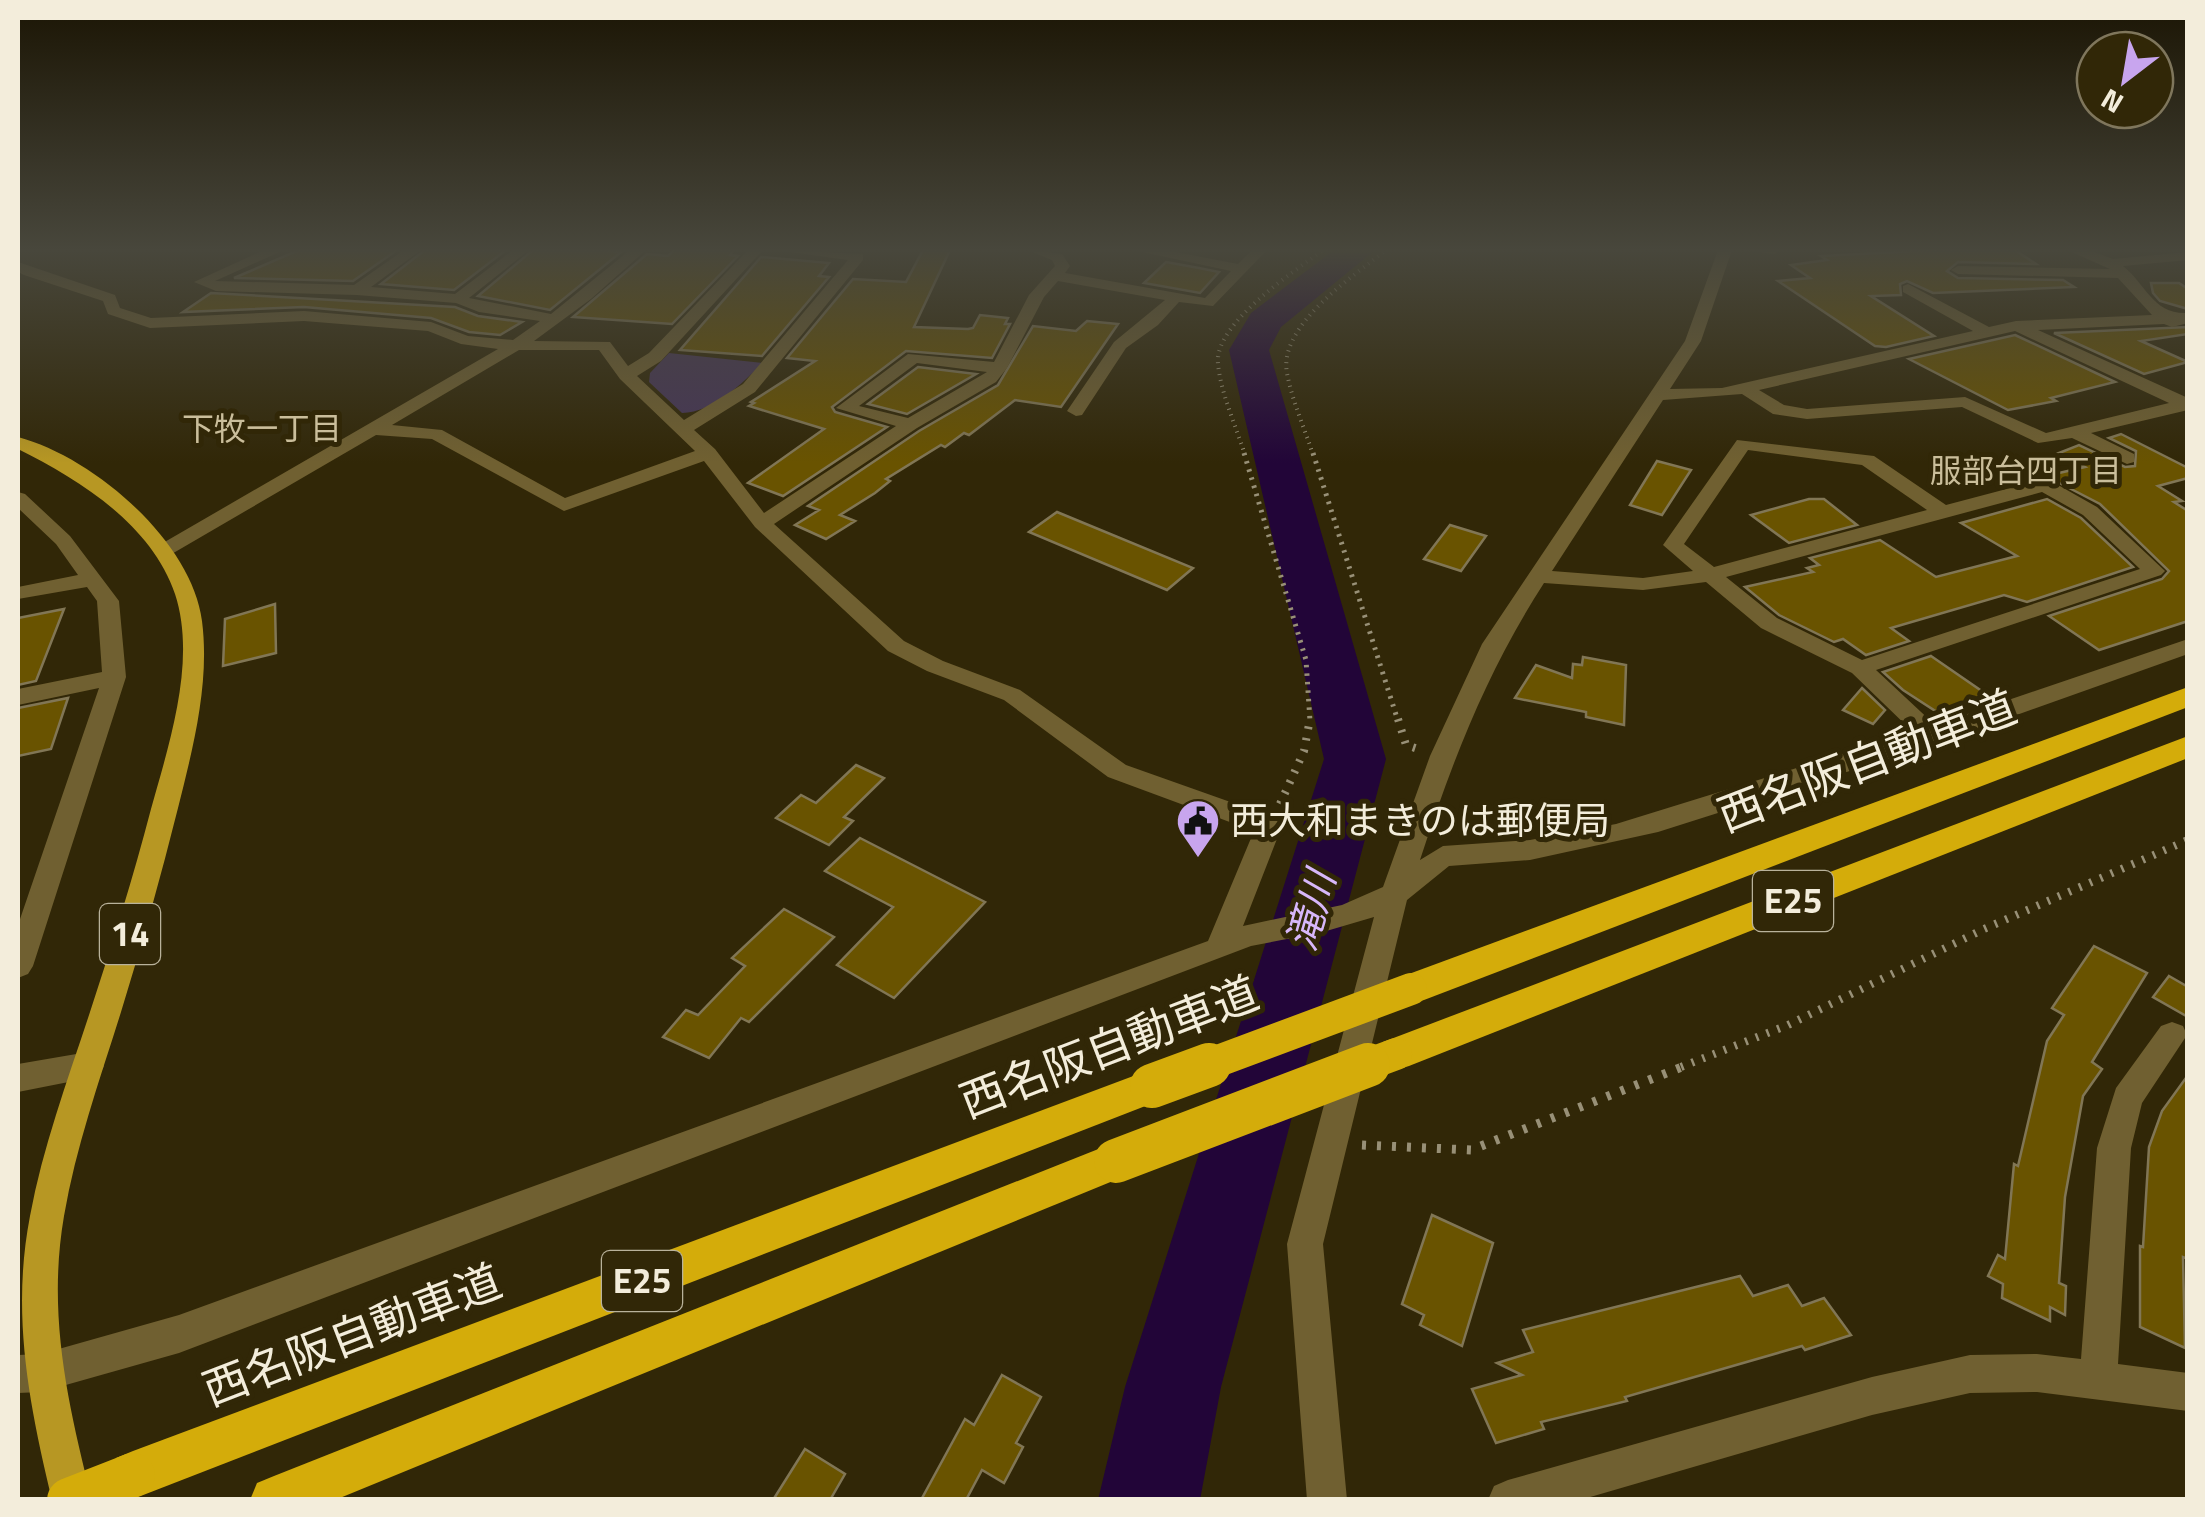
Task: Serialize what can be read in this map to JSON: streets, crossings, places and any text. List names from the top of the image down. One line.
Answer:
{"streets":{"highway":["西名阪自動車道","E25"],"main road":["14"]},"crossings":[["西名阪自動車道","14"]],"districts":["下牧一丁目","服部台四丁目"],"water":["滝川"],"places":{"public building":["西大和まきのは郵便局"]},"north":"bottom left"}
